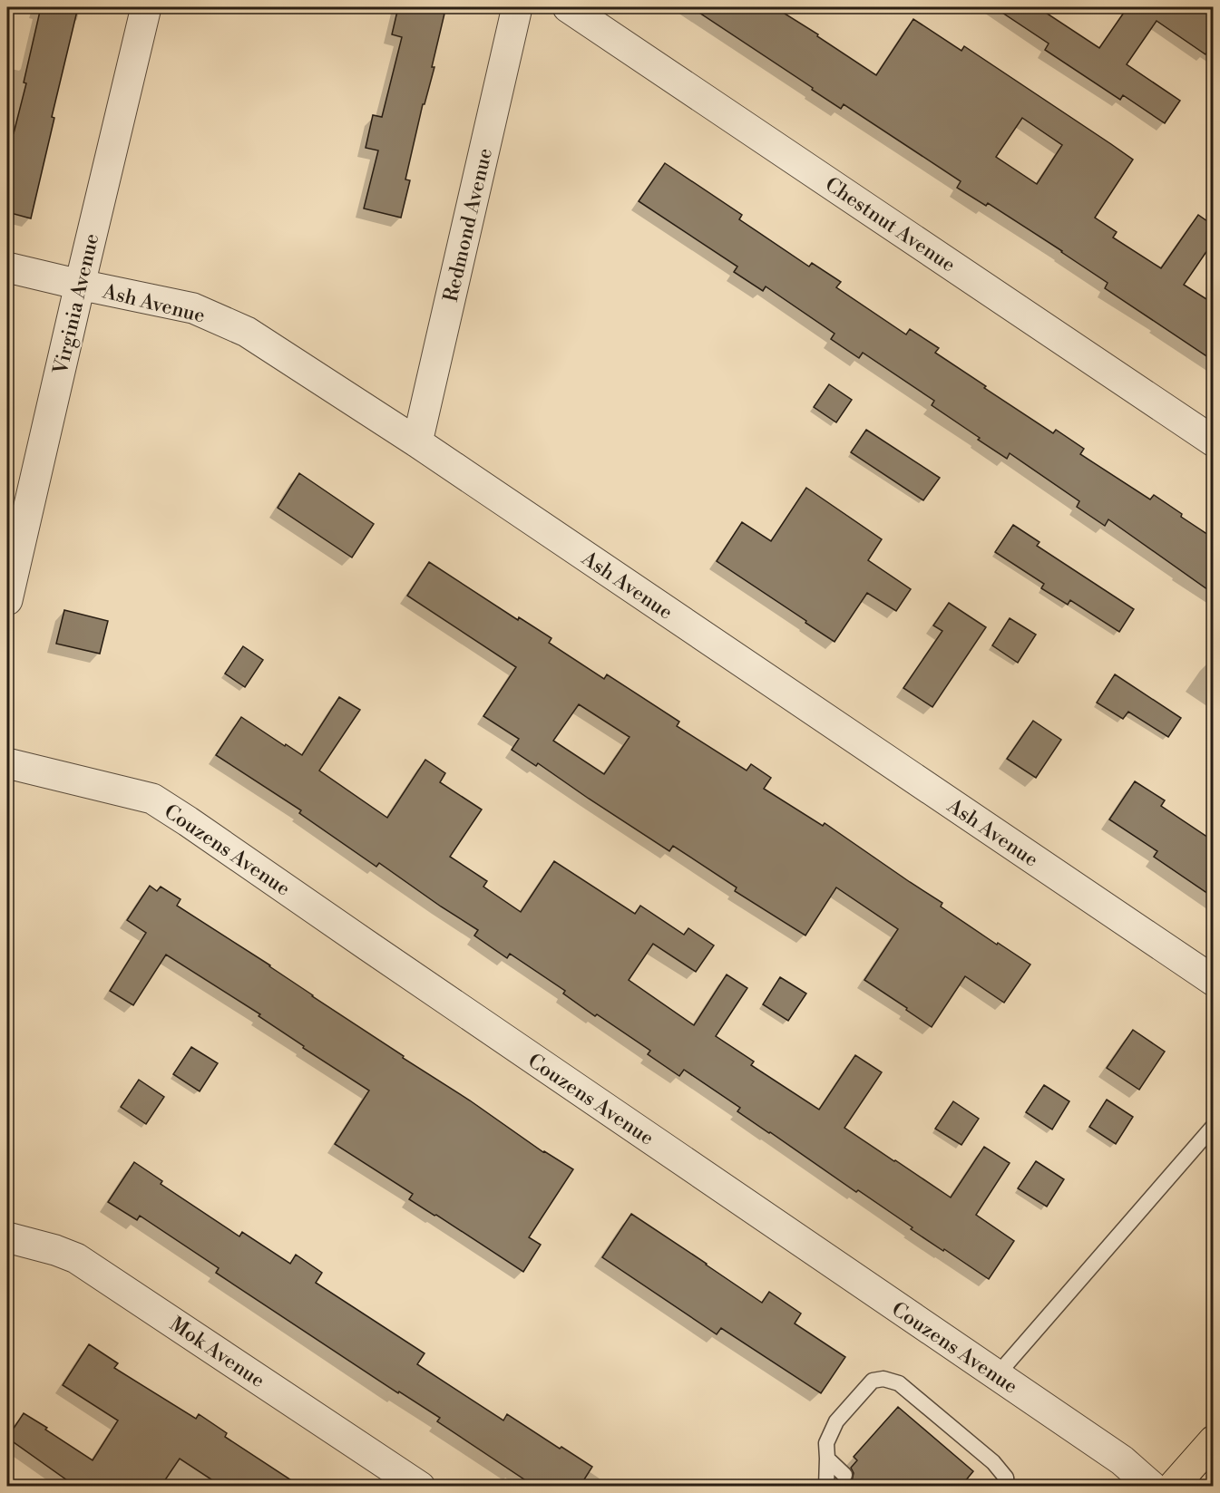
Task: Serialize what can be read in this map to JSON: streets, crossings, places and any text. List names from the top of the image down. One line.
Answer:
{"streets":{"street":["Chestnut Avenue","Redmond Avenue","Ash Avenue","Virginia Avenue","Couzens Avenue","Mok Avenue"]},"crossings":[["Redmond Avenue","Ash Avenue"],["Ash Avenue","Virginia Avenue"]]}
